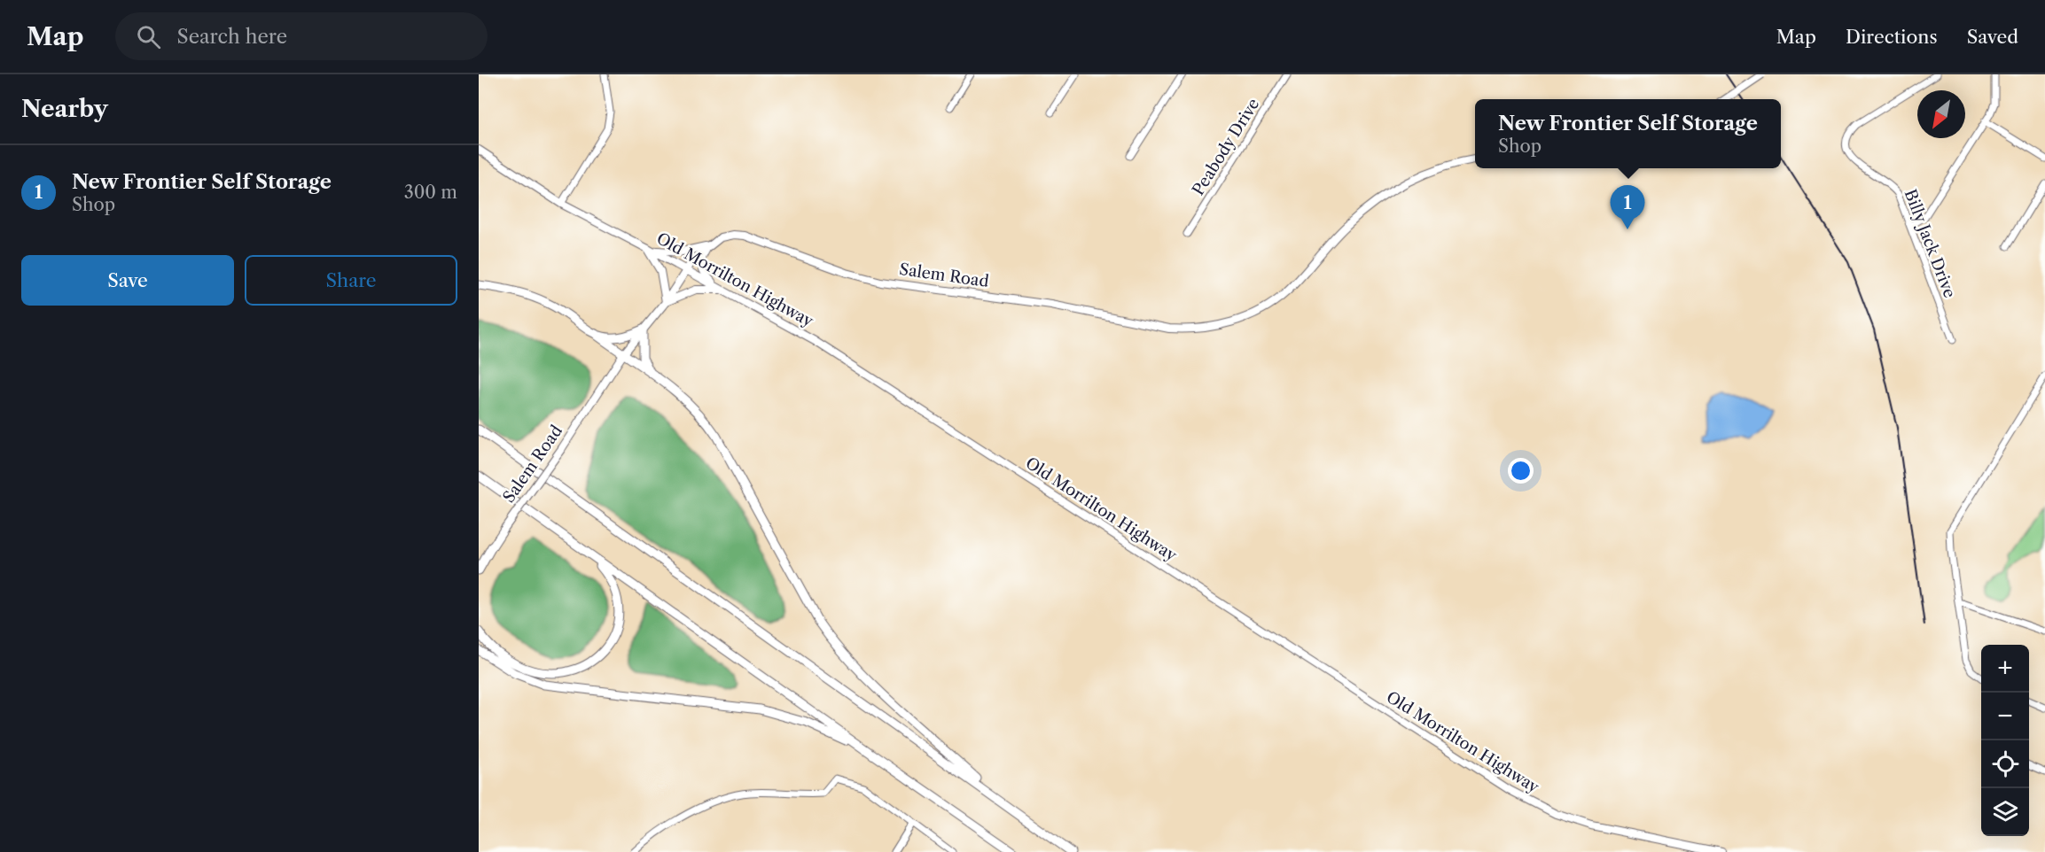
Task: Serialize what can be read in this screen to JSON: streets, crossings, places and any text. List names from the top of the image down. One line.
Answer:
{"streets":{"main road":["Salem Road","Old Morrilton Highway"],"street":["Peabody Drive","Billy Jack Drive"]},"crossings":[["Salem Road","Old Morrilton Highway"]],"north":"bottom left","page":{"header":"Map","search":"Search here","nav":["Map","Directions","Saved"],"heading":"Nearby","popup":["New Frontier Self Storage","Shop"],"list":[{"mark":"1","name":"New Frontier Self Storage","note":"Shop","value":"300 m"}],"pins":"1","buttons":["Save","Share"],"map_buttons":["+","−"]}}
